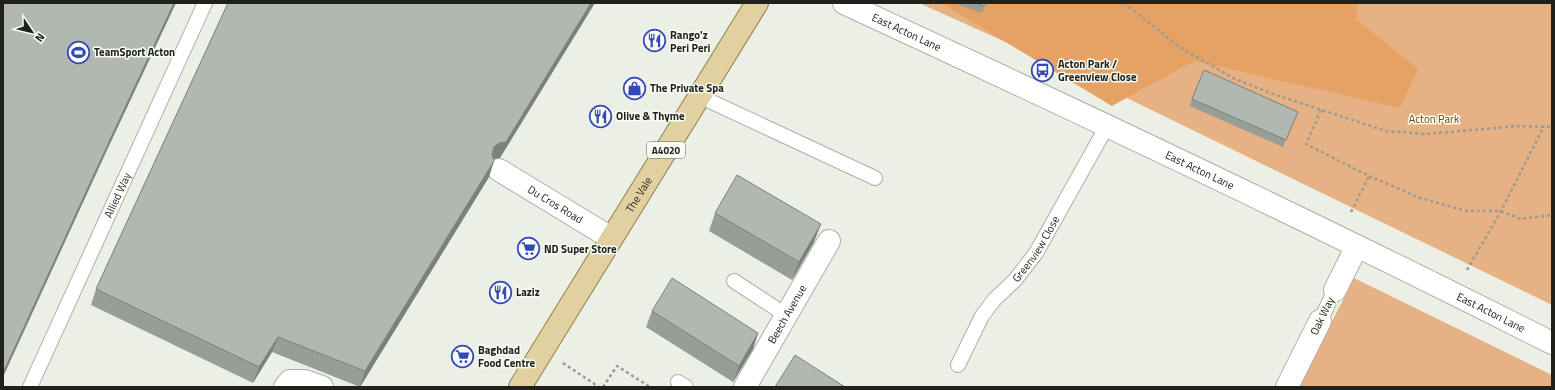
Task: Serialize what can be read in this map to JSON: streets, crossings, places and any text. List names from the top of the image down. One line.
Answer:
{"streets":{"main road":["A4020","The Vale"],"street":["East Acton Lane","Du Cros Road","Beech Avenue","Oak Way"],"lane":["Allied Way","Greenview Close"]},"crossings":[["East Acton Lane","Greenview Close"],["East Acton Lane","Oak Way"],["The Vale","Du Cros Road"]],"parks":["Acton Park"],"places":{"restaurant":["Rango'z Peri Peri","Olive & Thyme","Laziz"],"sports":["TeamSport Acton"],"bus stop":["Acton Park / Greenview Close"],"shop":["The Private Spa"],"supermarket":["ND Super Store","Baghdad Food Centre"]},"north":"bottom right"}
